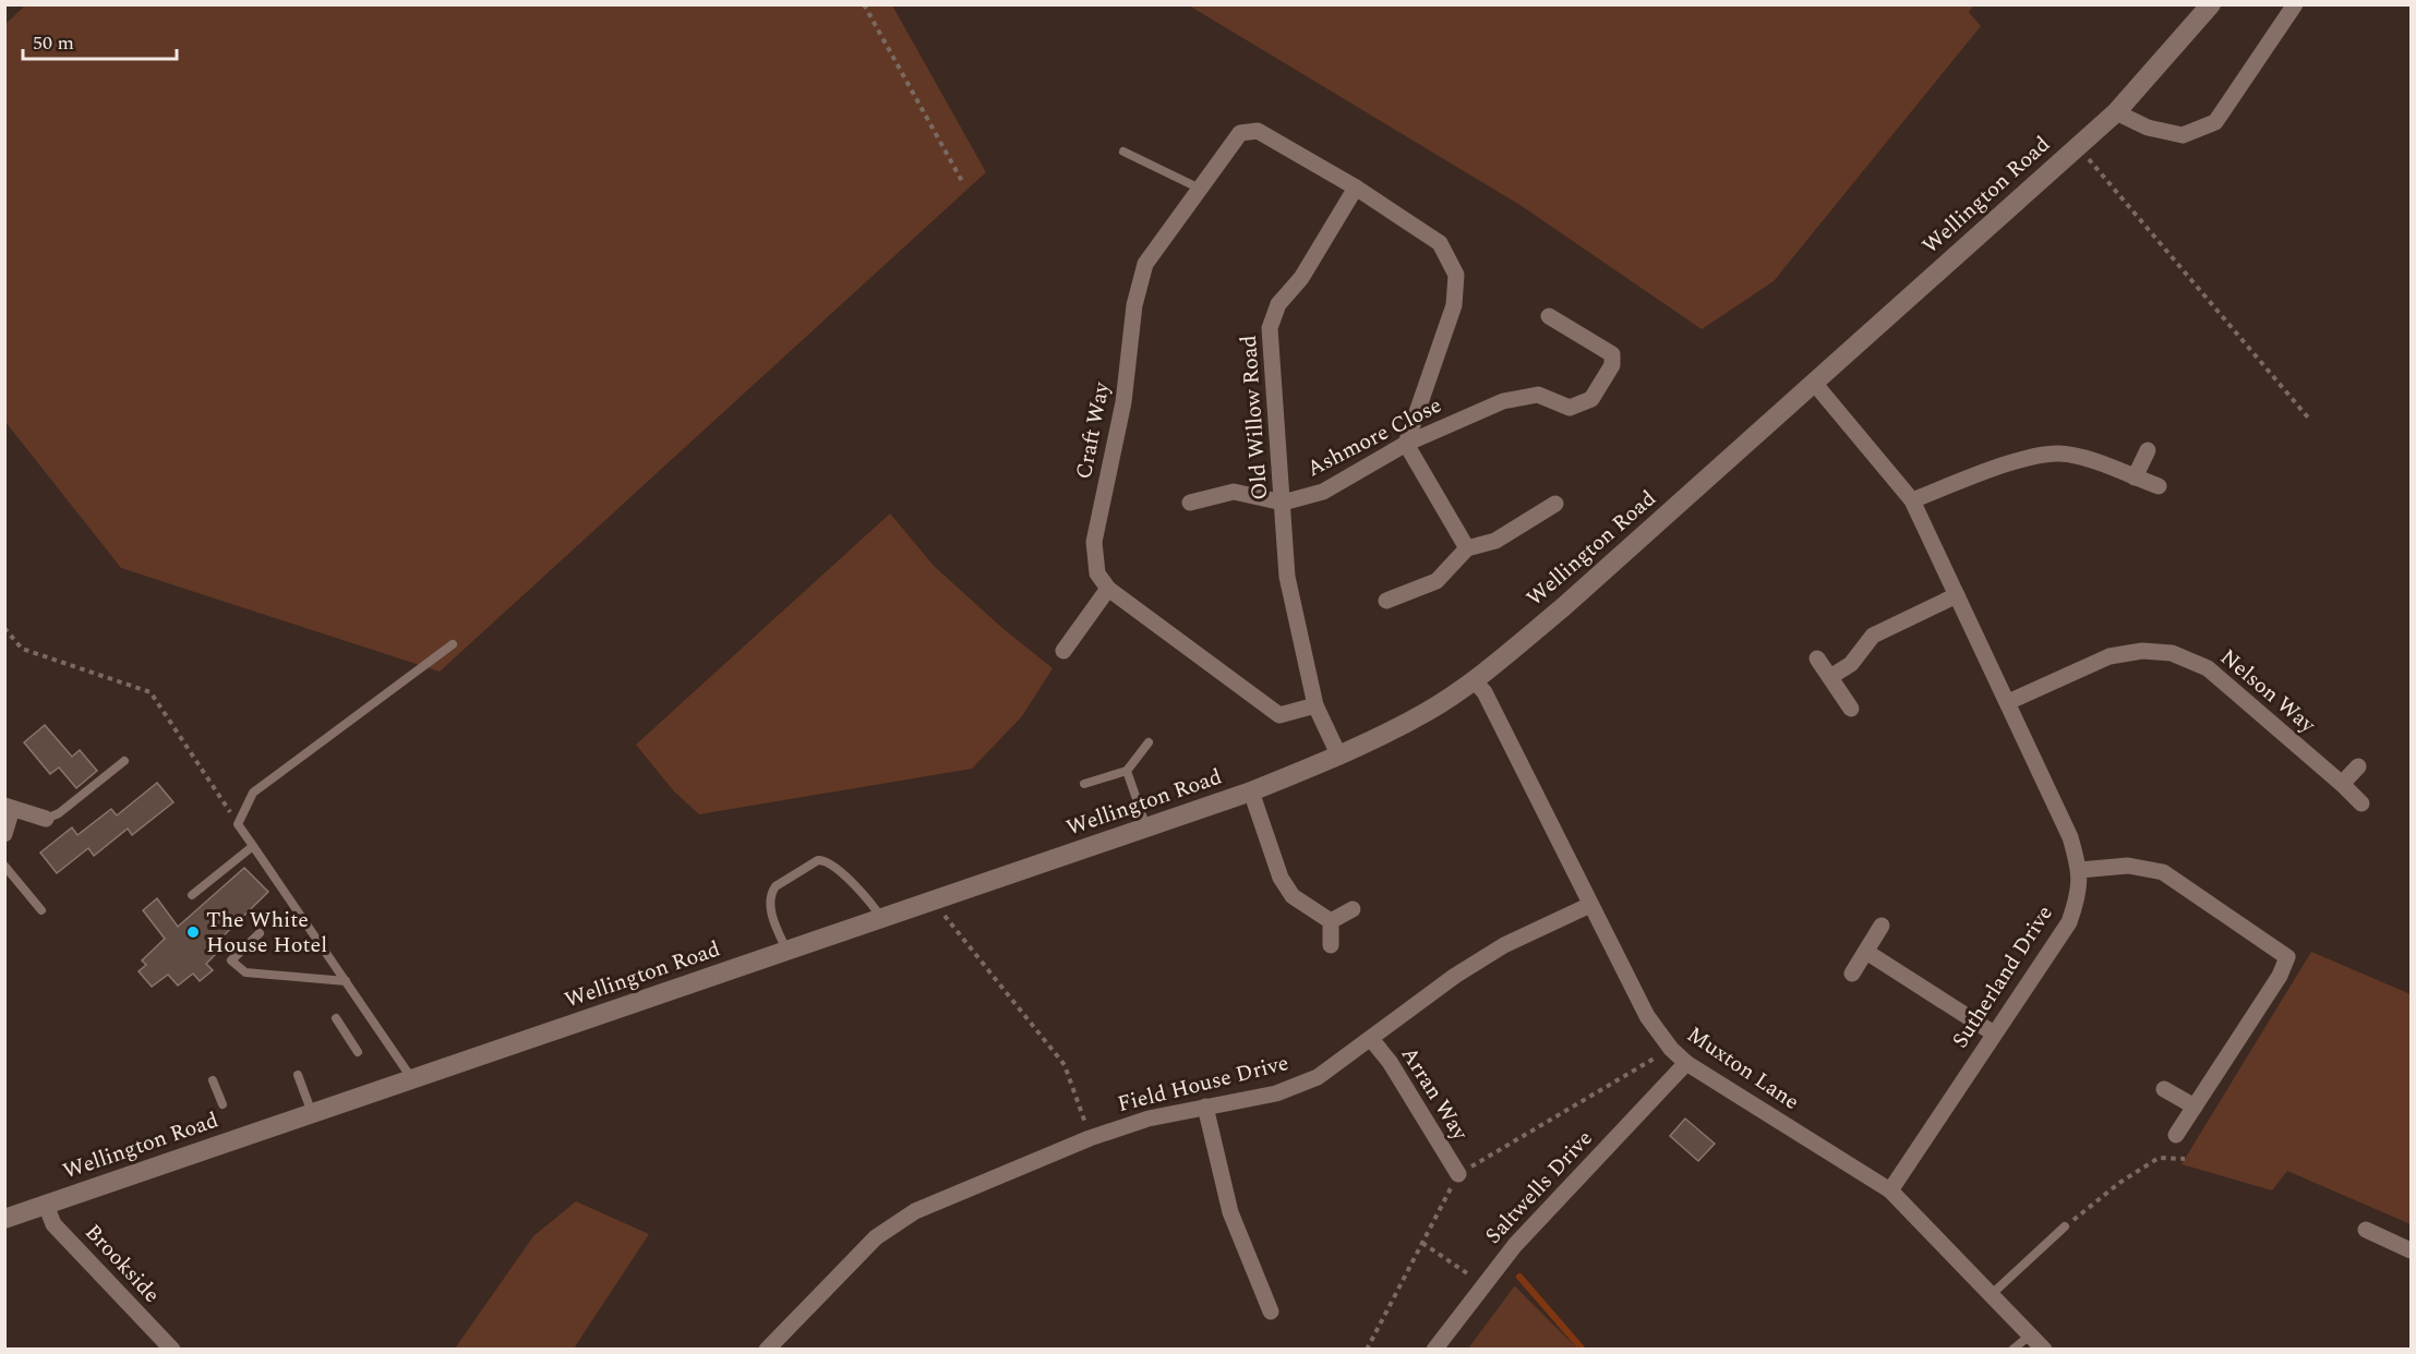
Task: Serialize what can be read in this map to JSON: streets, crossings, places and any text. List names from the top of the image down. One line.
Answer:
{"streets":{"street":["Wellington Road","Old Willow Road","Craft Way","Ashmore Close","Nelson Way","Sutherland Drive","Muxton Lane","Field House Drive","Arran Way","Saltwells Drive","Brookside"]},"crossings":[["Wellington Road","Sutherland Drive"],["Wellington Road","Muxton Lane"],["Wellington Road","Brookside"],["Old Willow Road","Craft Way"],["Old Willow Road","Ashmore Close"],["Nelson Way","Sutherland Drive"],["Sutherland Drive","Muxton Lane"],["Muxton Lane","Field House Drive"],["Muxton Lane","Saltwells Drive"],["Field House Drive","Arran Way"]],"places":["The White House Hotel"],"scale_bar":"50 m"}
